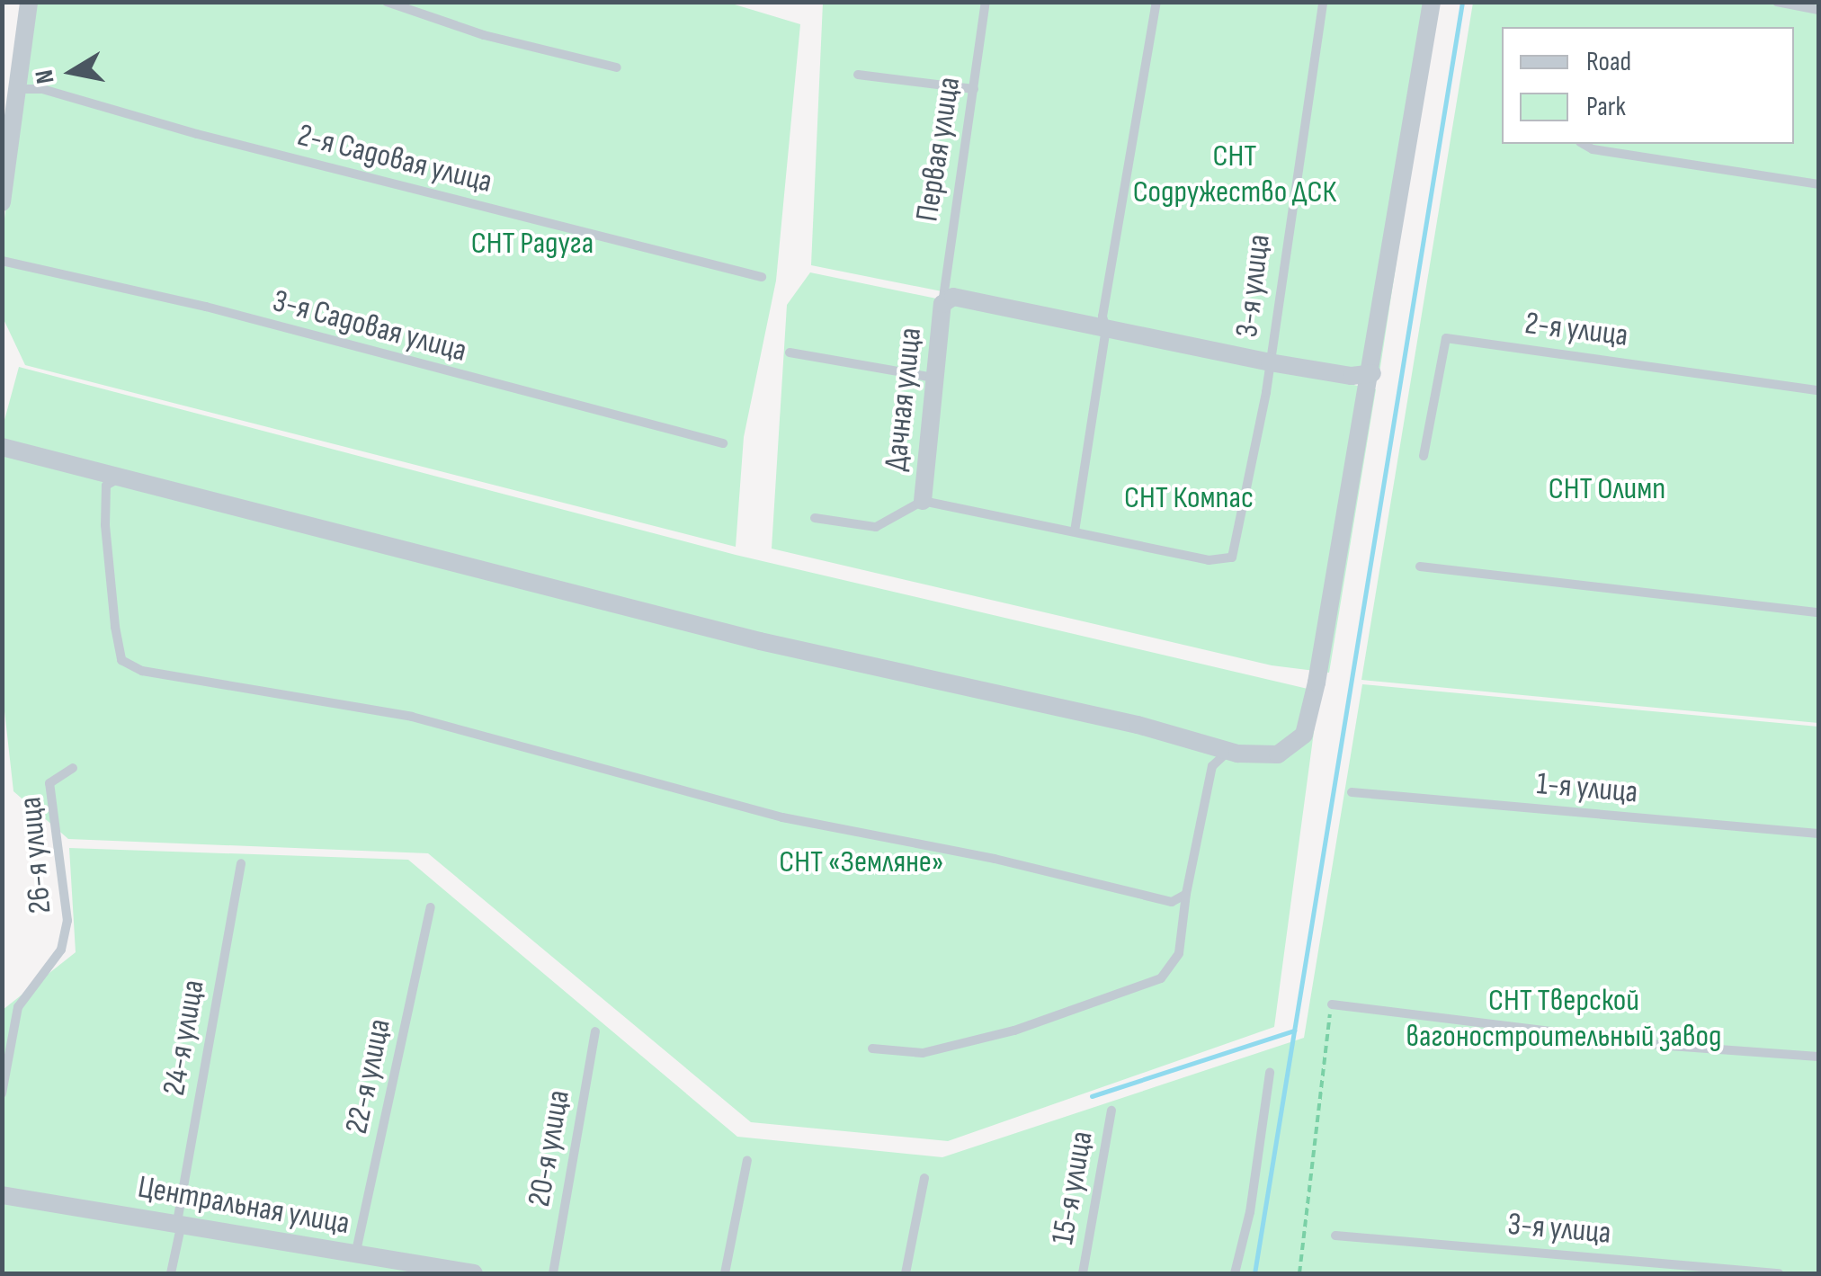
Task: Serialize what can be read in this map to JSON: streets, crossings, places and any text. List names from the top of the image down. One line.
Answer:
{"streets":{"street":["Дачная улица","Центральная улица"],"lane":["Первая улица","2-я Садовая улица","3-я улица","3-я Садовая улица","2-я улица","1-я улица","26-я улица","24-я улица","22-я улица","20-я улица","15-я улица"]},"crossings":[["Первая улица","Дачная улица"],["24-я улица","Центральная улица"],["22-я улица","Центральная улица"]],"parks":["СНТ Содружество ДСК","СНТ Радуга","СНТ Олимп","СНТ Компас","СНТ «Земляне»","СНТ Тверской вагоностроительный завод"],"legend":["Road","Park"],"north":"left"}
